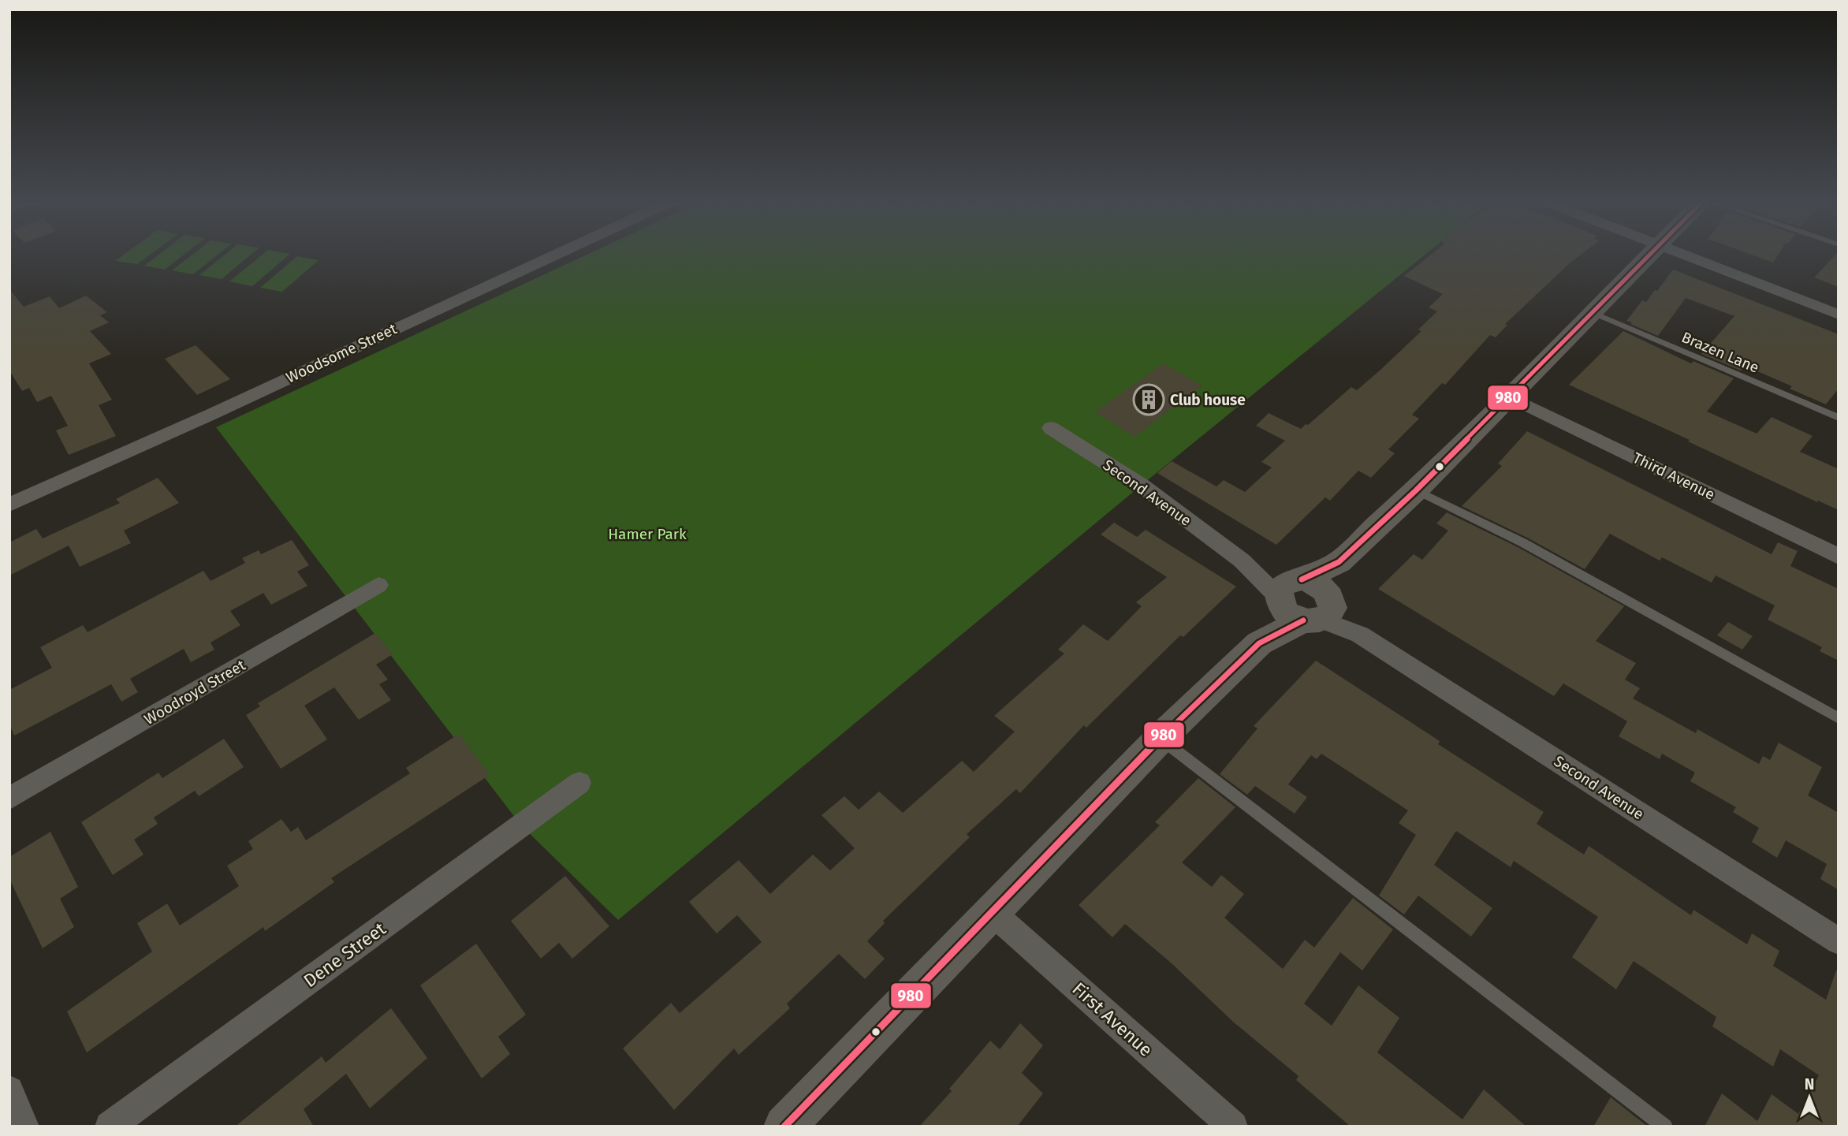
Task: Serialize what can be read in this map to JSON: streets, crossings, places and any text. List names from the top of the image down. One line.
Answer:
{"streets":{"street":["Woodsome Street","Third Avenue","Second Avenue","Woodroyd Street","Dene Street","First Avenue"],"lane":["Brazen Lane"]},"parks":["Hamer Park"],"places":{"building":["Club house"]},"lines":["transit line 980"],"north":"top"}
